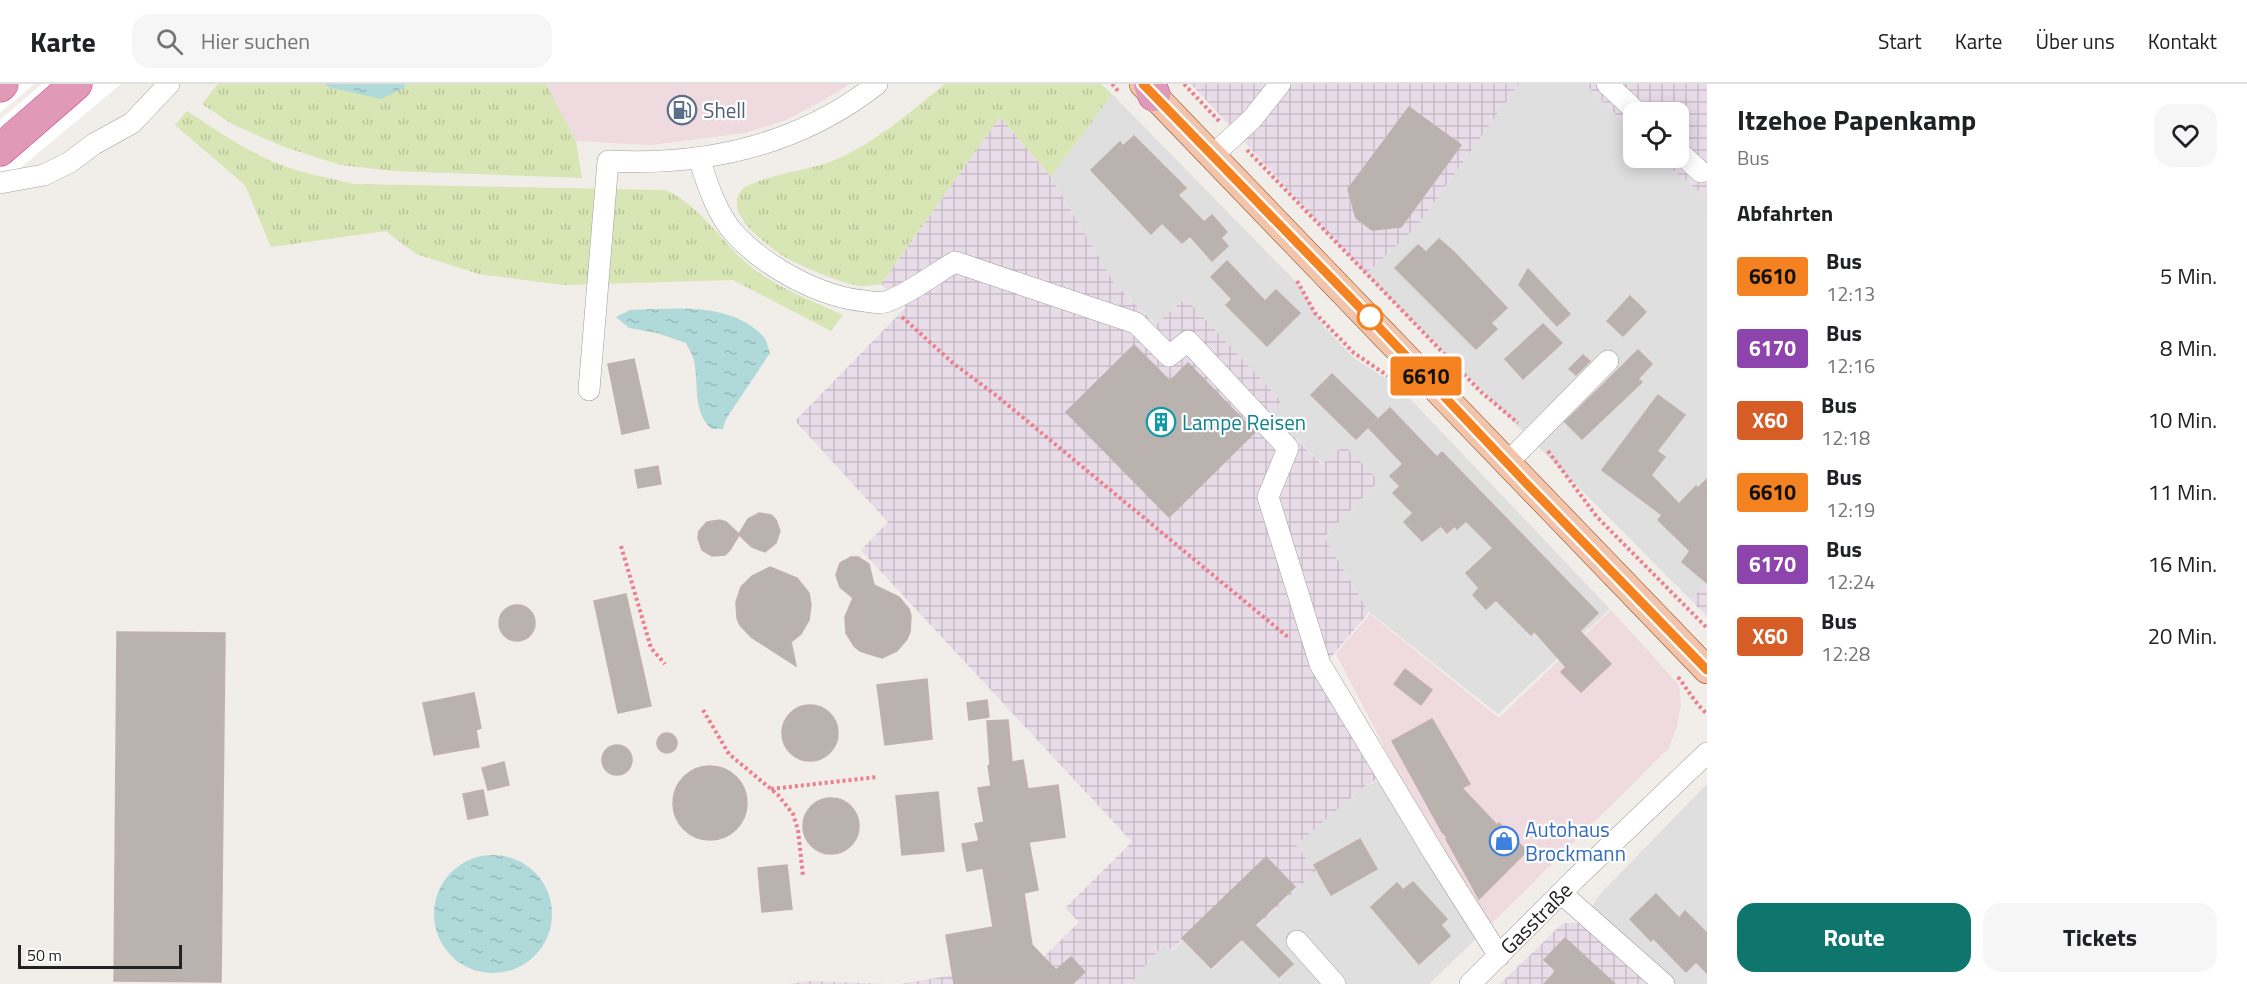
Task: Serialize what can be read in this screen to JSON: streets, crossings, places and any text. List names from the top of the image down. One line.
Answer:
{"streets":{"street":["Gasstraße"]},"places":{"fuel station":["Shell"],"building":["Lampe Reisen"],"shop":["Autohaus Brockmann"]},"lines":["bus line 6610"],"scale_bar":"50 m","page":{"header":"Karte","search":"Hier suchen","nav":["Start","Karte","Über uns","Kontakt"],"on_map":"6610","heading":[["Itzehoe Papenkamp","Bus"],"Abfahrten"],"list":[{"mark":"6610","name":"Bus","note":"12:13","value":"5 Min."},{"mark":"6170","name":"Bus","note":"12:16","value":"8 Min."},{"mark":"X60","name":"Bus","note":"12:18","value":"10 Min."},{"mark":"6610","name":"Bus","note":"12:19","value":"11 Min."},{"mark":"6170","name":"Bus","note":"12:24","value":"16 Min."},{"mark":"X60","name":"Bus","note":"12:28","value":"20 Min."}],"buttons":["Route","Tickets"],"scale":"50 m"}}
